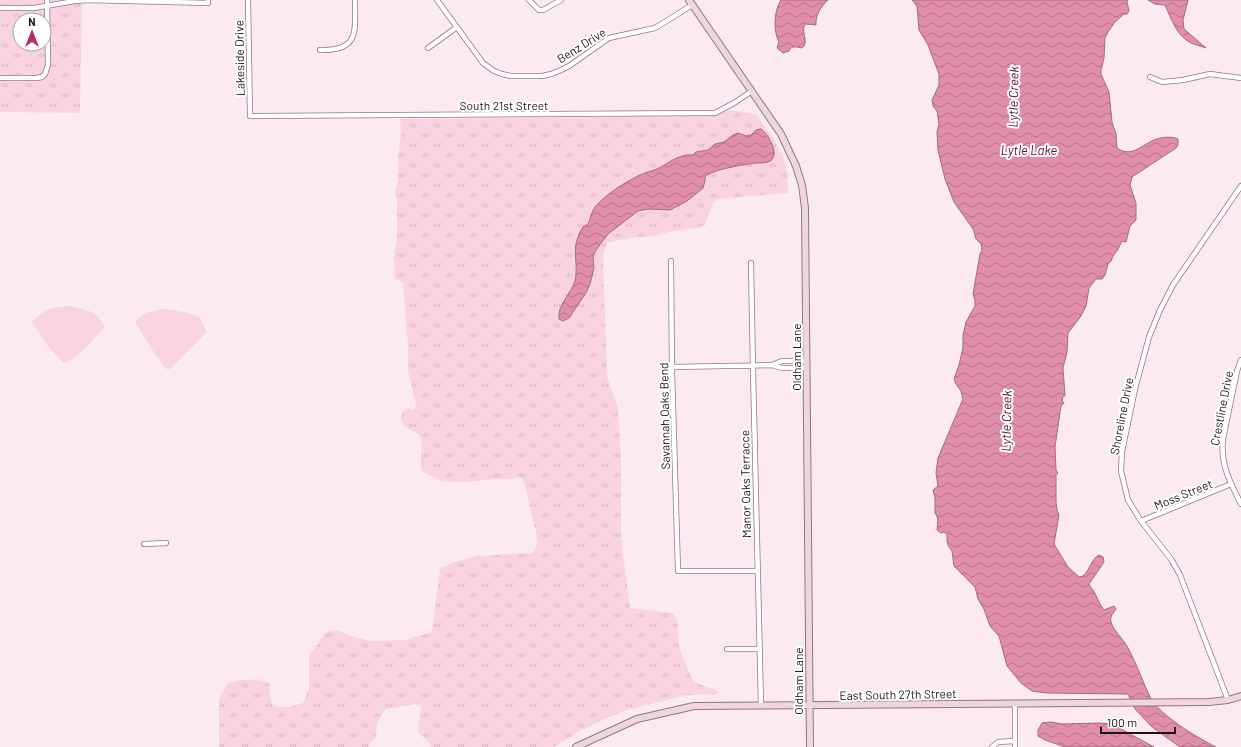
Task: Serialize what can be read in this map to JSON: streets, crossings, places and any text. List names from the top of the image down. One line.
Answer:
{"streets":{"main road":["Oldham Lane","East South 27th Street"],"street":["Benz Drive","Lakeside Drive","South 21st Street","Crestline Drive","Savannah Oaks Bend","Shoreline Drive","Manor Oaks Terracce","Moss Street"]},"crossings":[["Benz Drive","Oldham Lane"],["Lakeside Drive","South 21st Street"],["South 21st Street","Oldham Lane"],["Oldham Lane","East South 27th Street"],["Crestline Drive","Moss Street"],["Savannah Oaks Bend","Manor Oaks Terracce"],["Shoreline Drive","Moss Street"],["Shoreline Drive","East South 27th Street"],["Manor Oaks Terracce","East South 27th Street"]],"water":["Lytle Creek","Lytle Lake"],"scale_bar":"100 m","north":"top"}
